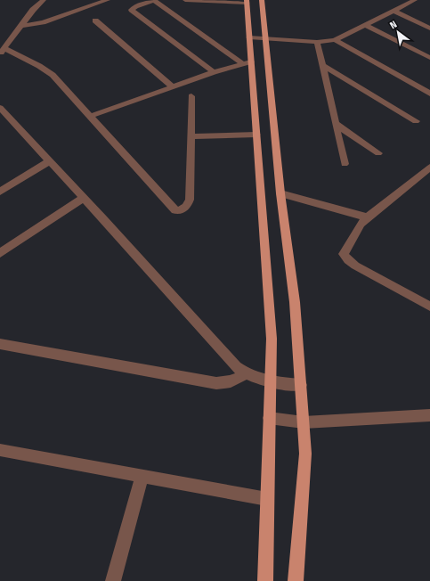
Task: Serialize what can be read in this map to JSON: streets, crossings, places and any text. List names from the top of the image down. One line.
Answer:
{"north":"top left"}
